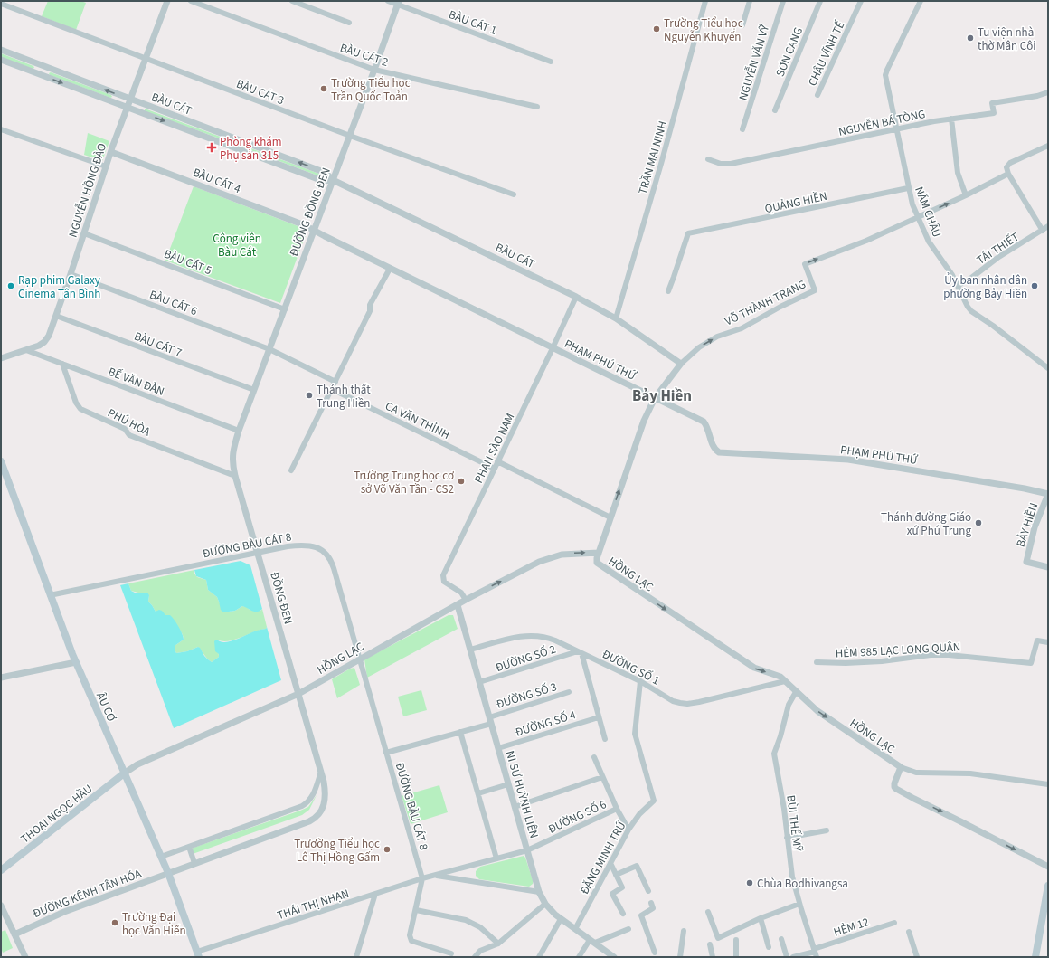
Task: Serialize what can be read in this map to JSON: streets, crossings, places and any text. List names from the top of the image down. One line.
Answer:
{"streets":{"main road":["ÂU CƠ","THOẠI NGỌC HẦU"],"street":["BÀU CÁT 1","SƠN CANG","CHÂU VĨNH TẾ","BÀU CÁT 2","NGUYỄN VĂN VỸ","BÀU CÁT 3","BÀU CÁT","NGUYỄN BÁ TÒNG","TRẦN MAI NINH","BÀU CÁT 4","NGUYỄN HỒNG ĐÀO","QUẢNG HIỀN","ĐƯỜNG ĐỒNG ĐEN","NĂM CHÂU","TÁI THIẾT","BÀU CÁT 5","BÀU CÁT 6","VÕ THÀNH TRANG","BÀU CÁT 7","PHẠM PHÚ THỨ","BẾ VĂN ĐÀN","CA VĂN THỈNH","PHÚ HÒA","PHAN SÀO NAM","BẢY HIỀN","ĐƯỜNG BÀU CÁT 8","HỒNG LẠC","ĐỒNG ĐEN","HẺM 985 LẠC LONG QUÂN","ĐƯỜNG SỐ 2","ĐƯỜNG SỐ 1","ĐƯỜNG SỐ 3","ĐƯỜNG SỐ 4","NI SƯ HUỲNH LIÊN","ĐƯỜNG SỐ 6","BÙI THẾ MỸ","ĐẶNG MINH TRỨ","ĐƯỜNG KÊNH TÂN HÓA","THÁI THỊ NHẠN","HẺM 12"]},"crossings":[["BÀU CÁT 1","ĐƯỜNG ĐỒNG ĐEN"],["BÀU CÁT 2","ĐƯỜNG ĐỒNG ĐEN"],["BÀU CÁT 3","NGUYỄN HỒNG ĐÀO"],["BÀU CÁT 3","ĐƯỜNG ĐỒNG ĐEN"],["BÀU CÁT","TRẦN MAI NINH"],["BÀU CÁT","NGUYỄN HỒNG ĐÀO"],["BÀU CÁT","ĐƯỜNG ĐỒNG ĐEN"],["BÀU CÁT","VÕ THÀNH TRANG"],["BÀU CÁT","PHAN SÀO NAM"],["NGUYỄN BÁ TÒNG","NĂM CHÂU"],["BÀU CÁT 4","NGUYỄN HỒNG ĐÀO"],["BÀU CÁT 4","ĐƯỜNG ĐỒNG ĐEN"],["BÀU CÁT 4","PHẠM PHÚ THỨ"],["NGUYỄN HỒNG ĐÀO","BÀU CÁT 5"],["NGUYỄN HỒNG ĐÀO","BÀU CÁT 6"],["NGUYỄN HỒNG ĐÀO","BÀU CÁT 7"],["NGUYỄN HỒNG ĐÀO","BẾ VĂN ĐÀN"],["QUẢNG HIỀN","NĂM CHÂU"],["ĐƯỜNG ĐỒNG ĐEN","BÀU CÁT 5"],["ĐƯỜNG ĐỒNG ĐEN","BÀU CÁT 6"],["ĐƯỜNG ĐỒNG ĐEN","BÀU CÁT 7"],["ĐƯỜNG ĐỒNG ĐEN","PHẠM PHÚ THỨ"],["ĐƯỜNG ĐỒNG ĐEN","BẾ VĂN ĐÀN"],["ĐƯỜNG ĐỒNG ĐEN","ĐỒNG ĐEN"],["NĂM CHÂU","TÁI THIẾT"],["NĂM CHÂU","VÕ THÀNH TRANG"],["VÕ THÀNH TRANG","PHẠM PHÚ THỨ"],["VÕ THÀNH TRANG","HỒNG LẠC"],["PHẠM PHÚ THỨ","PHAN SÀO NAM"],["PHẠM PHÚ THỨ","BẢY HIỀN"],["BẾ VĂN ĐÀN","PHÚ HÒA"],["BẾ VĂN ĐÀN","ĐỒNG ĐEN"],["CA VĂN THỈNH","PHAN SÀO NAM"],["PHÚ HÒA","ĐỒNG ĐEN"],["PHAN SÀO NAM","HỒNG LẠC"],["ĐƯỜNG BÀU CÁT 8","HỒNG LẠC"],["ĐƯỜNG BÀU CÁT 8","ĐỒNG ĐEN"],["ĐƯỜNG BÀU CÁT 8","ĐƯỜNG SỐ 3"],["ĐƯỜNG BÀU CÁT 8","ÂU CƠ"],["ĐƯỜNG BÀU CÁT 8","THÁI THỊ NHẠN"],["HỒNG LẠC","ĐỒNG ĐEN"],["HỒNG LẠC","ĐƯỜNG SỐ 1"],["HỒNG LẠC","ÂU CƠ"],["HỒNG LẠC","NI SƯ HUỲNH LIÊN"],["HỒNG LẠC","THOẠI NGỌC HẦU"],["HỒNG LẠC","BÙI THẾ MỸ"],["ĐỒNG ĐEN","ÂU CƠ"],["ĐỒNG ĐEN","ĐƯỜNG KÊNH TÂN HÓA"],["ĐƯỜNG SỐ 2","ĐƯỜNG SỐ 1"],["ĐƯỜNG SỐ 2","NI SƯ HUỲNH LIÊN"],["ĐƯỜNG SỐ 1","NI SƯ HUỲNH LIÊN"],["ĐƯỜNG SỐ 1","ĐẶNG MINH TRỨ"],["ĐƯỜNG SỐ 3","NI SƯ HUỲNH LIÊN"],["ÂU CƠ","THOẠI NGỌC HẦU"],["ÂU CƠ","ĐƯỜNG KÊNH TÂN HÓA"],["ÂU CƠ","THÁI THỊ NHẠN"],["ĐƯỜNG SỐ 4","NI SƯ HUỲNH LIÊN"],["NI SƯ HUỲNH LIÊN","ĐƯỜNG SỐ 6"],["NI SƯ HUỲNH LIÊN","ĐẶNG MINH TRỨ"],["NI SƯ HUỲNH LIÊN","THÁI THỊ NHẠN"],["ĐƯỜNG SỐ 6","THÁI THỊ NHẠN"],["BÙI THẾ MỸ","HẺM 12"]],"one_way":["VÕ THÀNH TRANG","HỒNG LẠC"],"districts":["Bảy Hiền"],"parks":["Công viên Bàu Cát"],"places":{"other":["Trường Tiểu học Nguyễn Khuyến","Tu viện nhà thờ Mân Côi","Trường Tiểu học Trần Quốc Toản","Rạp phim Galaxy Cinema Tân Bình","Ủy ban nhân dân phường Bảy Hiền","Thánh thất Trung Hiền","Trường Trung học cơ sở Võ Văn Tần - CS2","Thánh đường Giáo xứ Phú Trung","Trươờng Tiểu học Lê Thị Hồng Gấm","Chùa Bodhivangsa","Trường Đại học Văn Hiến"],"health":["Phòng khám Phụ sản 315"]}}
